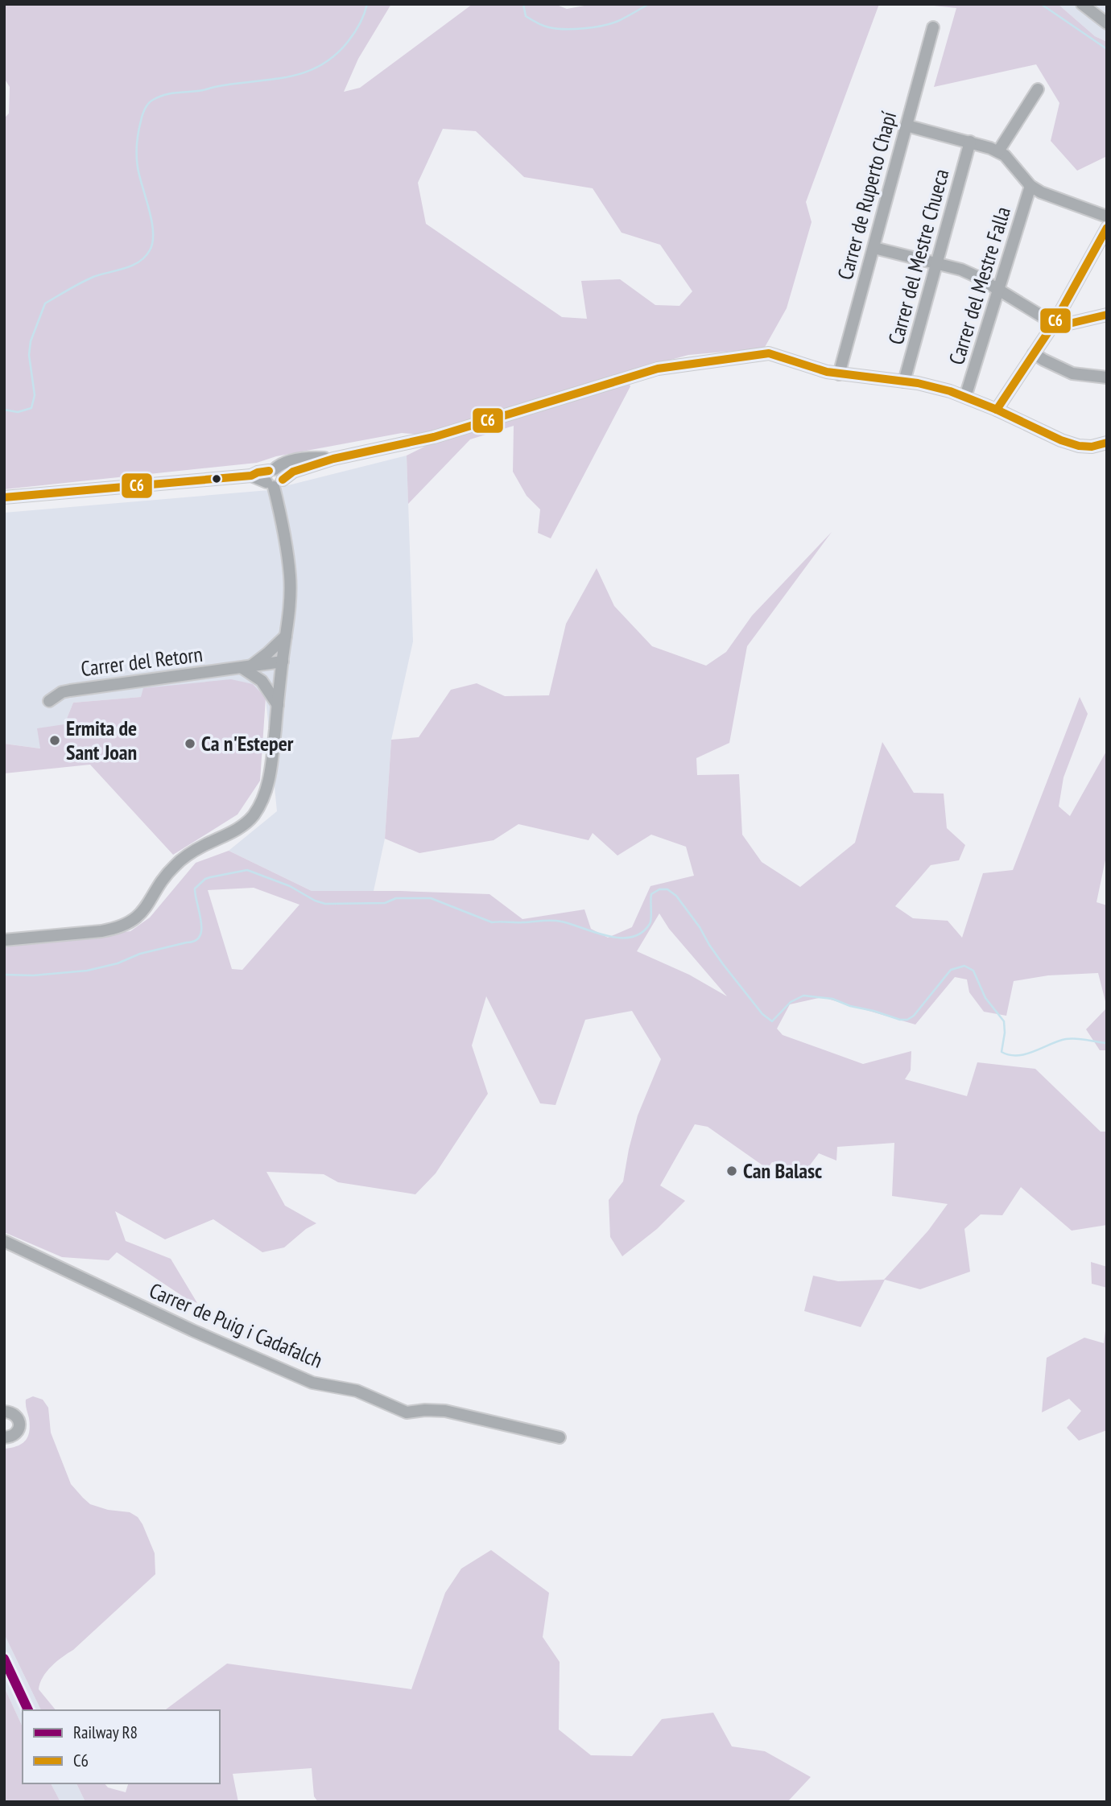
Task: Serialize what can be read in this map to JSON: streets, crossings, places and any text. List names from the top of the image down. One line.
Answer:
{"streets":{"street":["Carrer de Ruperto Chapí","Carrer del Mestre Chueca","Carrer del Mestre Falla","Carrer del Retorn","Carrer de Puig i Cadafalch"]},"places":["Ermita de Sant Joan","Ca n'Esteper","Can Balasc"],"lines":["transit line C6","rail line R8"],"legend":["Railway R8","C6"]}
